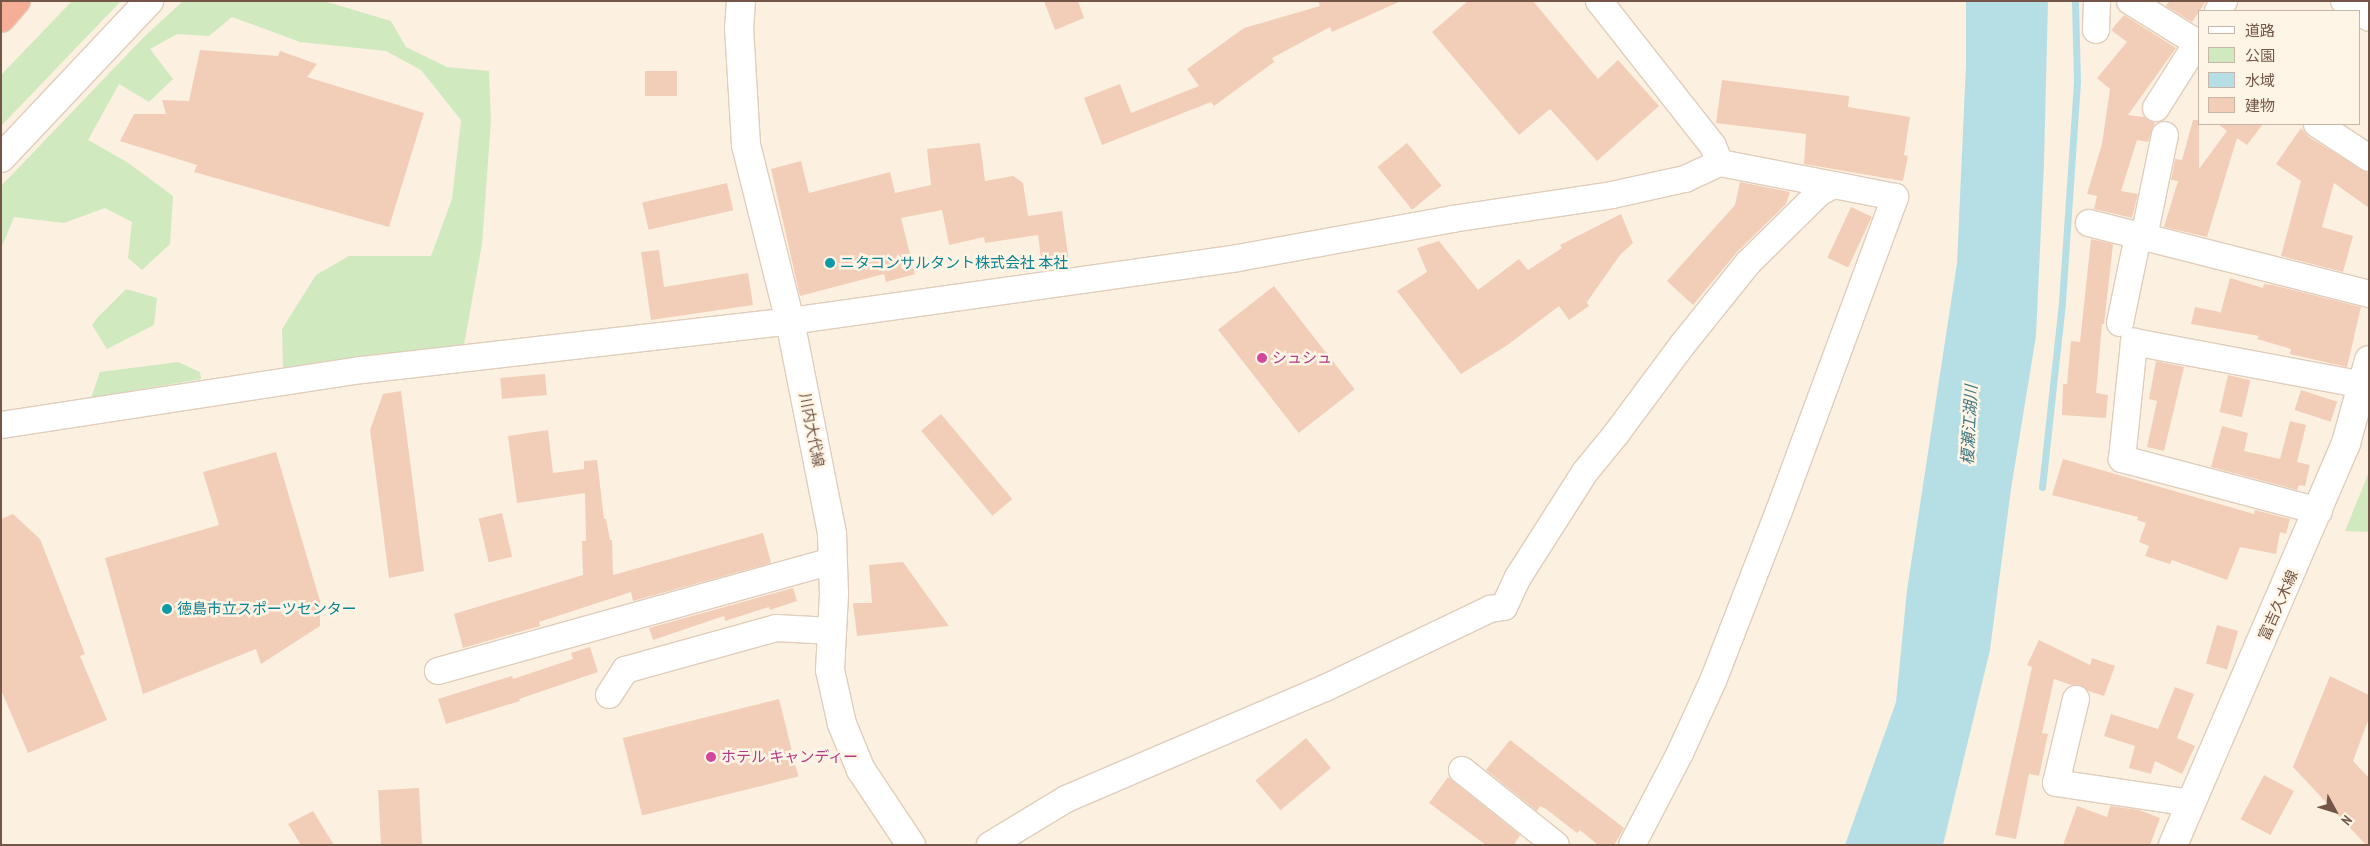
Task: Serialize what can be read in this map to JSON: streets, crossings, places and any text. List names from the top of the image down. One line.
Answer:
{"streets":{"main road":["川内大代線","富吉久木線"]},"water":["榎瀬江湖川"],"places":["ニタコンサルタント株式会社 本社","シュシュ","徳島市立スポーツセンター","ホテル キャンディー"],"legend":["道路","公園","水域","建物"],"north":"bottom right"}
